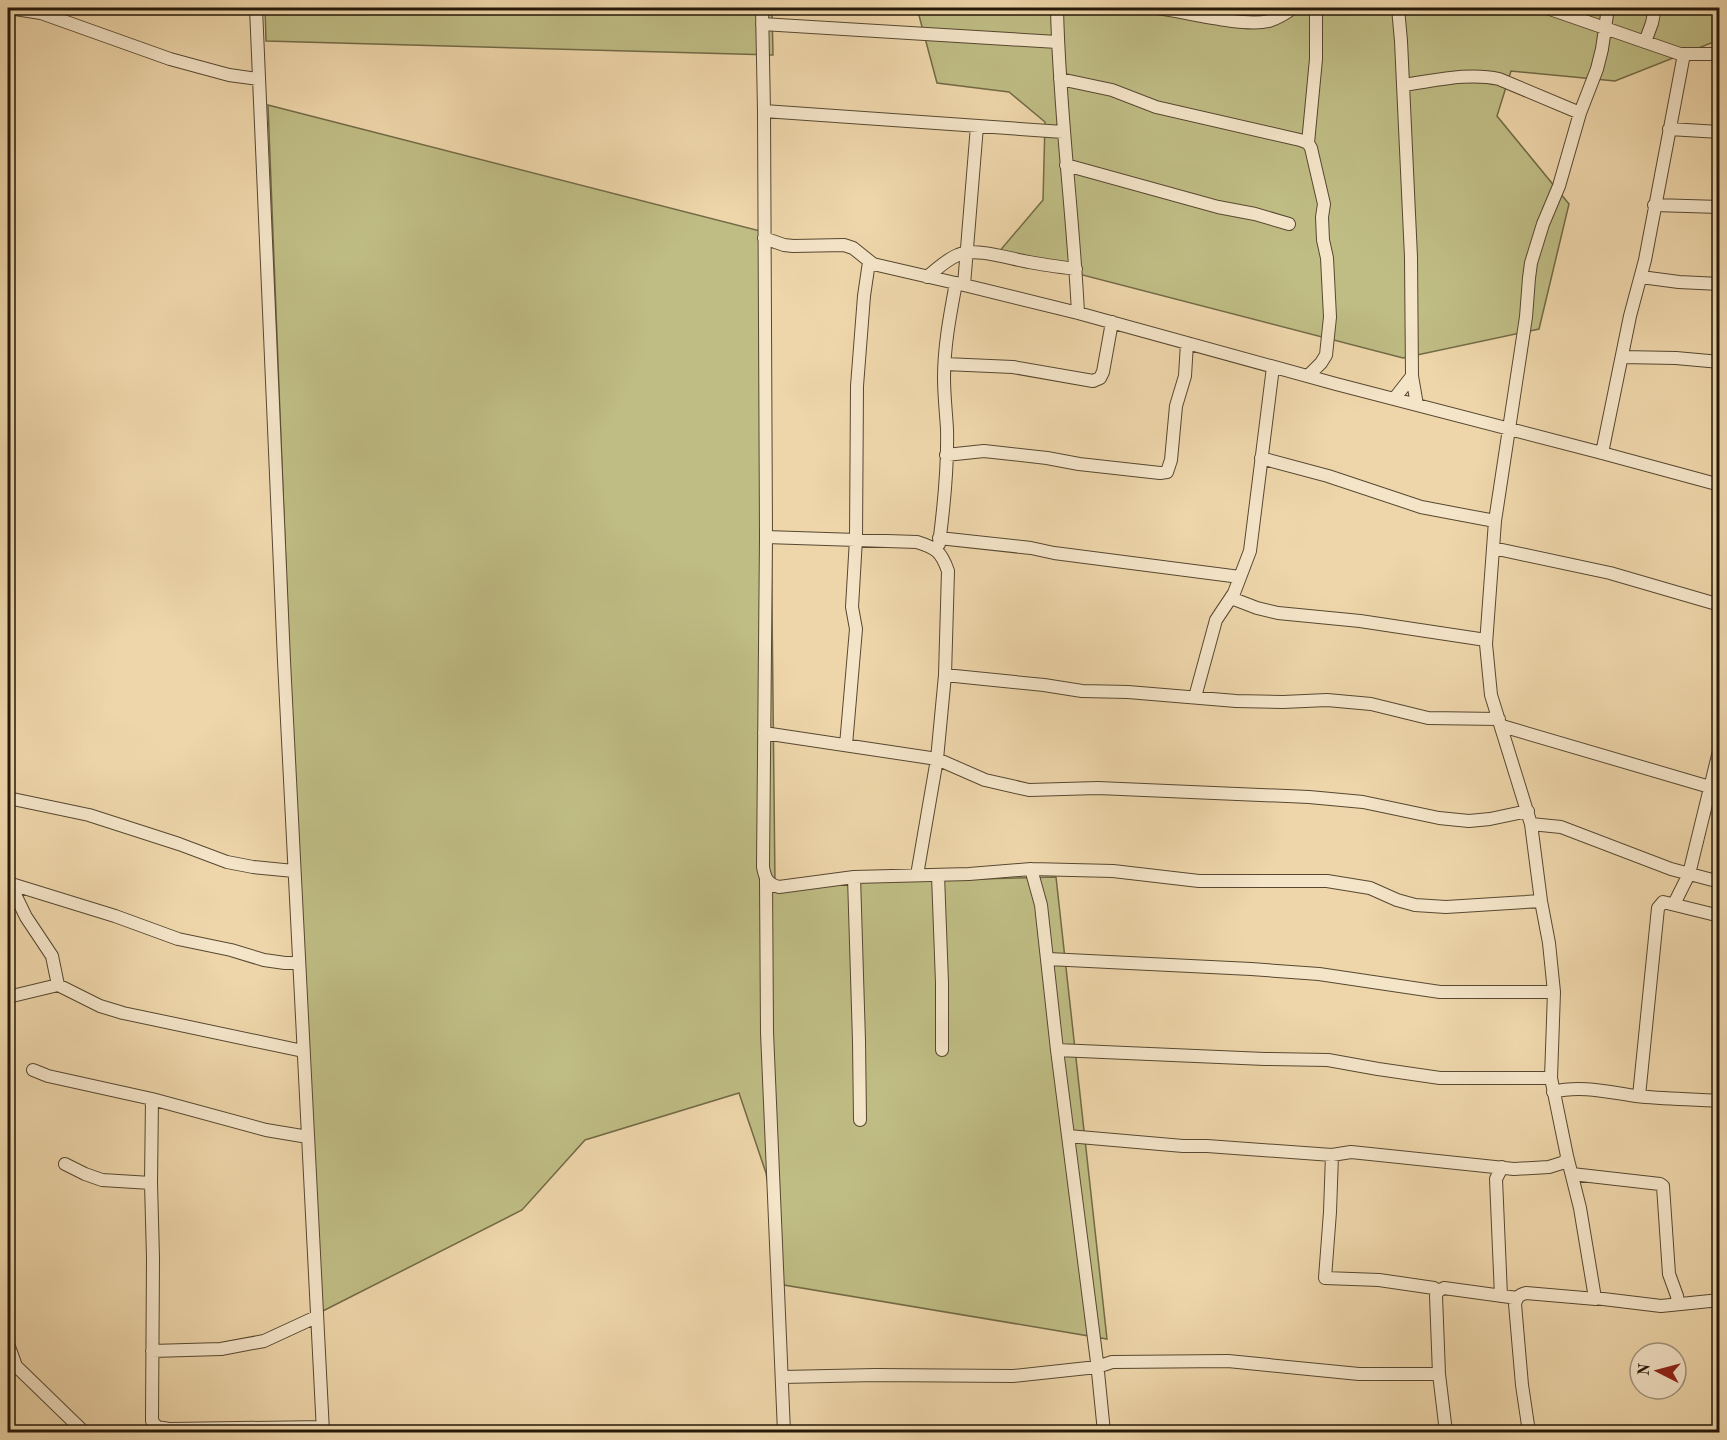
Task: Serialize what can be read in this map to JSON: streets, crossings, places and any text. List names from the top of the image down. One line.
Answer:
{"north":"left"}
